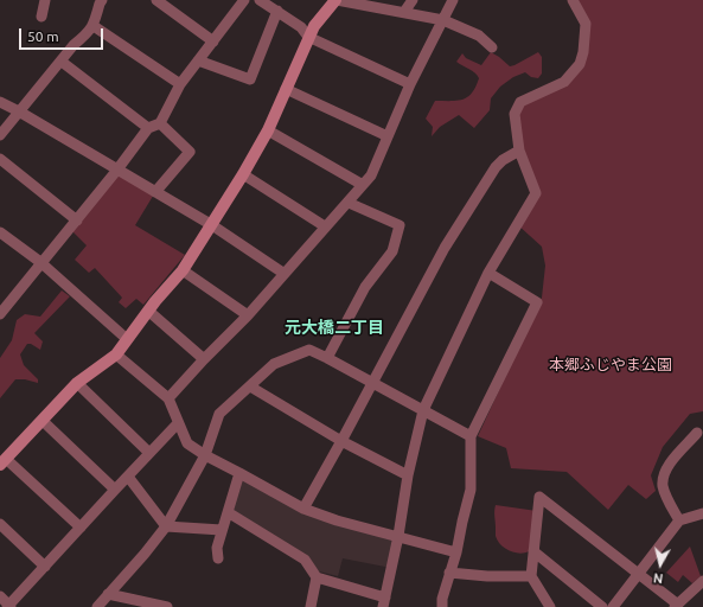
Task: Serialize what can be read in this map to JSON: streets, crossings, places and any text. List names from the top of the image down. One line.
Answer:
{"districts":["元大橋二丁目"],"parks":["本郷ふじやま公園"],"scale_bar":"50 m","north":"bottom"}
